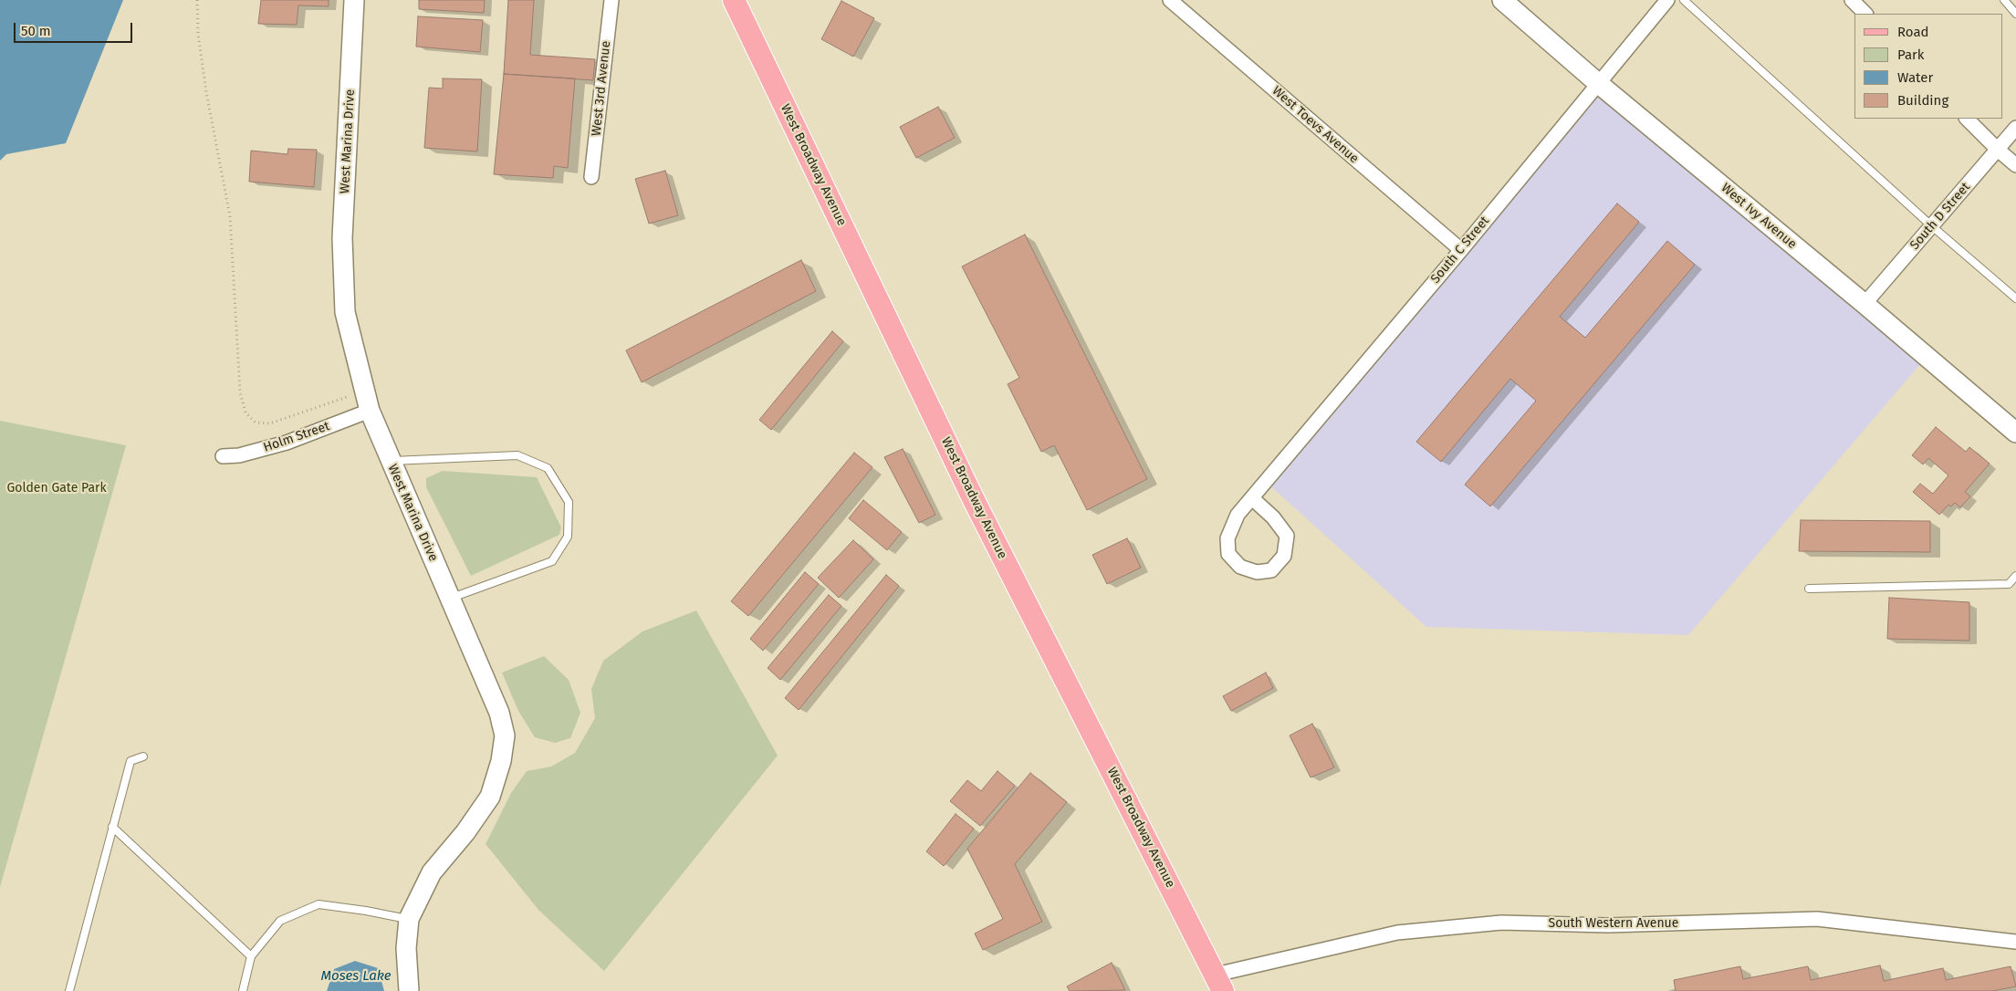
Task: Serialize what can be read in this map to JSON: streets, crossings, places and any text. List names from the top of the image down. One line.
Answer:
{"streets":{"main road":["West Broadway Avenue"],"street":["West 3rd Avenue","West Toevs Avenue","West Marina Drive","West Ivy Avenue","South D Street","South C Street","Holm Street","South Western Avenue"]},"crossings":[["West Toevs Avenue","South C Street"],["West Marina Drive","Holm Street"],["West Broadway Avenue","South Western Avenue"],["West Ivy Avenue","South D Street"],["West Ivy Avenue","South C Street"]],"water":["Moses Lake"],"parks":["Golden Gate Park"],"legend":["Road","Park","Water","Building"],"scale_bar":"50 m"}
